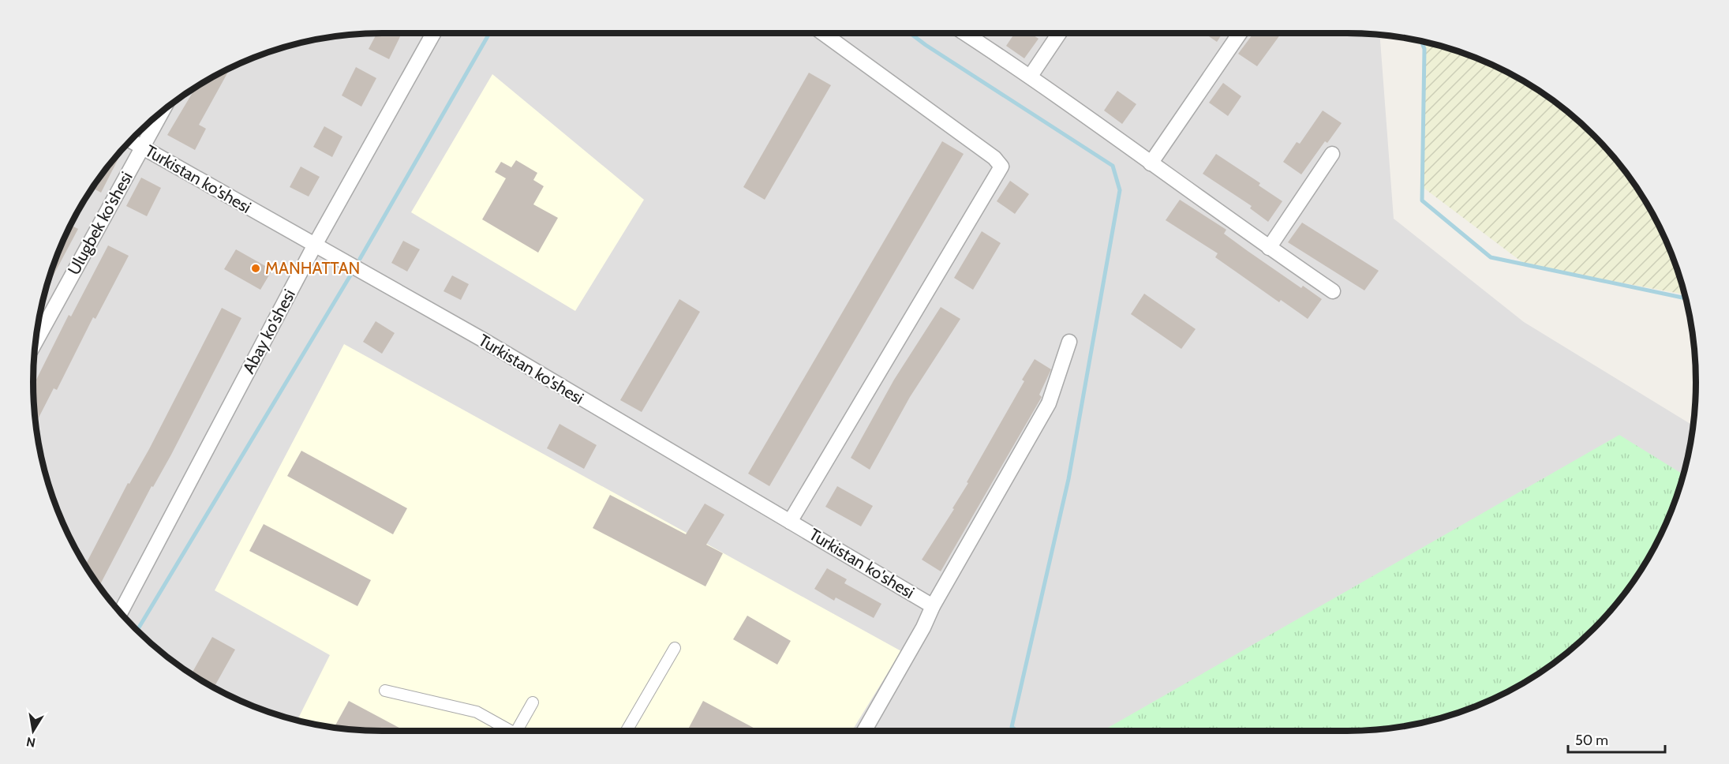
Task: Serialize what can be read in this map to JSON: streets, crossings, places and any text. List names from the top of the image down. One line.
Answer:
{"streets":{"street":["Turkistan ko'shesi","Ulugbek ko'shesi","Abay ko'shesi"]},"crossings":[["Turkistan ko'shesi","Ulugbek ko'shesi"],["Turkistan ko'shesi","Abay ko'shesi"]],"places":["MANHATTAN"],"scale_bar":"50 m","north":"bottom"}
